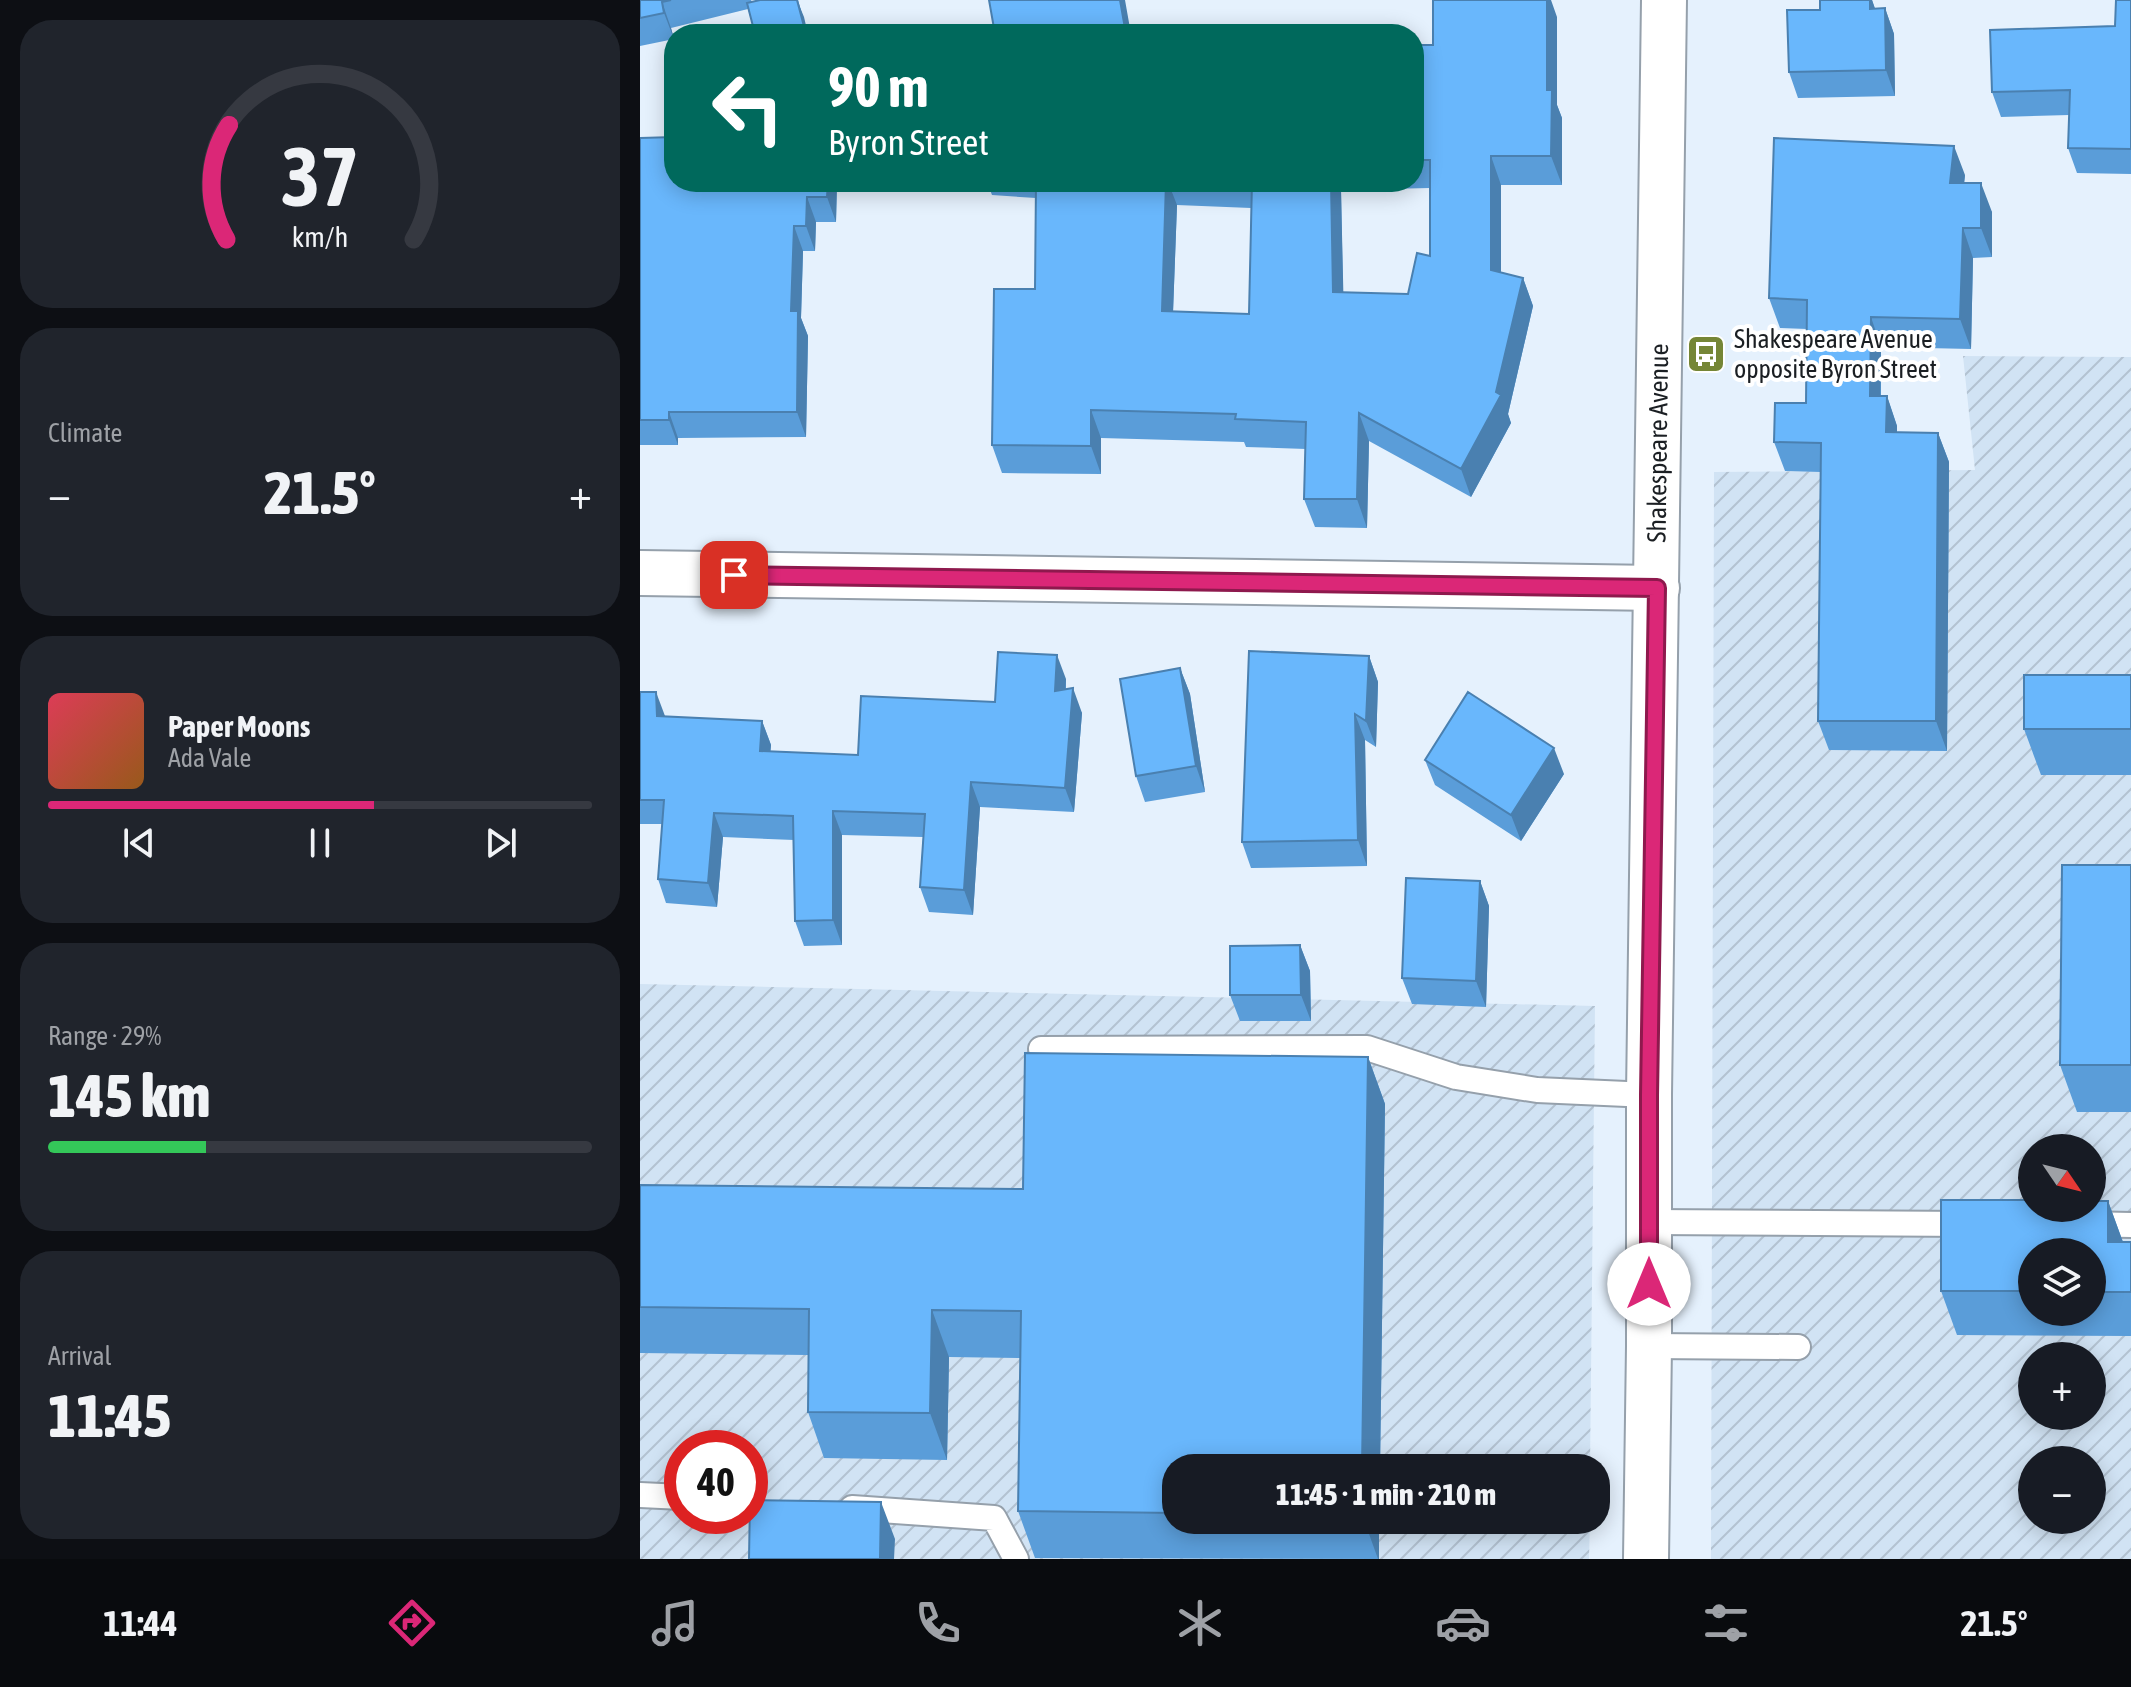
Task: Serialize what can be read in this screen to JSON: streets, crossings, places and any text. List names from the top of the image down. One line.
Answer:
{"streets":{"street":["Shakespeare Avenue"]},"places":{"bus stop":["Shakespeare Avenue opposite Byron Street"]},"north":"bottom right","page":{"turn":["90 m","Byron Street"],"tile":["Climate",["Range · 29%","145 km"],["Arrival","11:45"]],"heat":["−","21.5°","+"],"song":["Paper Moons","Ada Vale"],"map_buttons":["+","−"],"limit":"40","trip":"11:45 · 1 min · 210 m","tabs":["11:44","21.5°"],"gauge":["37","km/h"]}}
